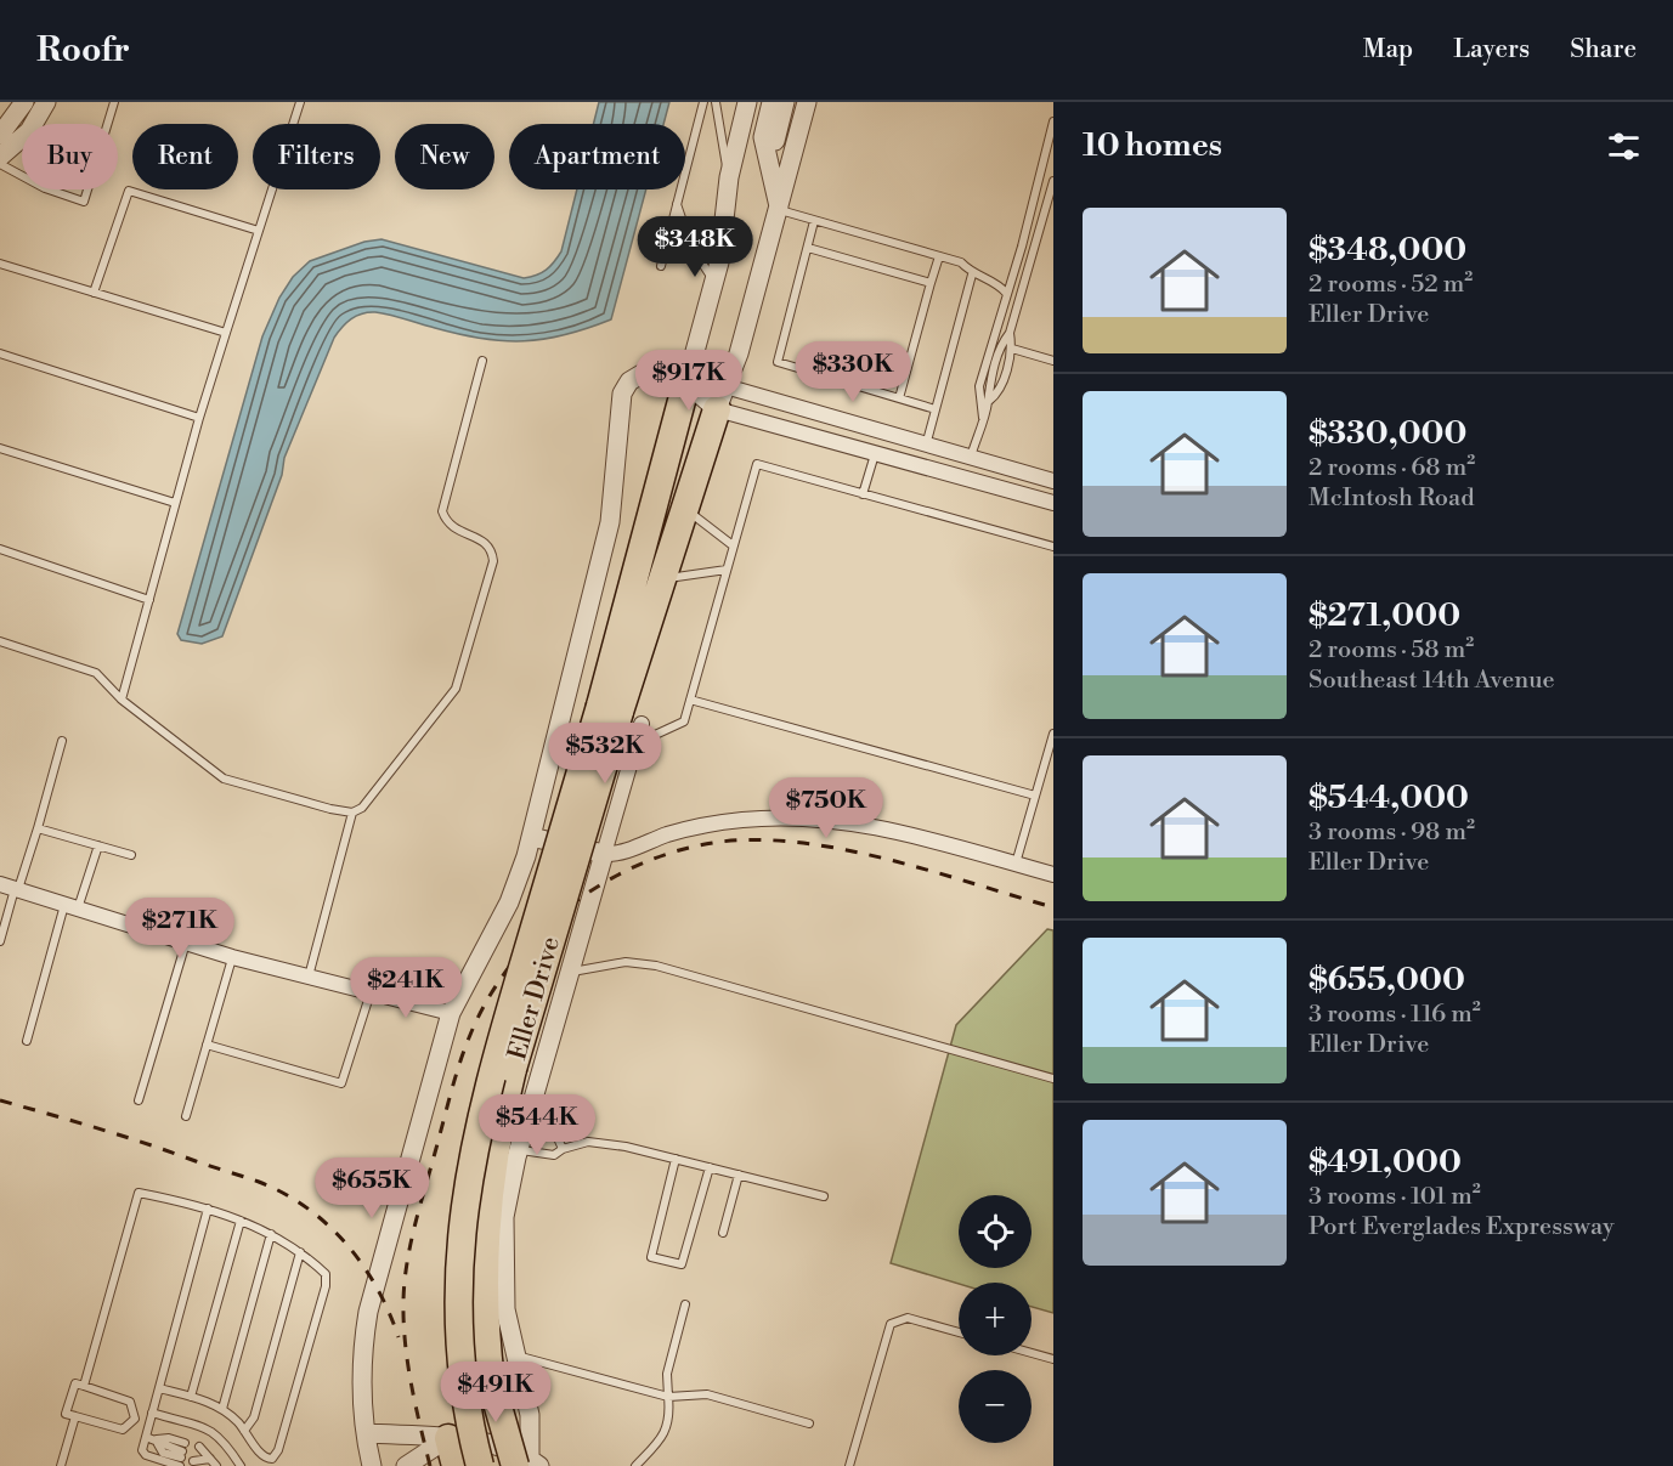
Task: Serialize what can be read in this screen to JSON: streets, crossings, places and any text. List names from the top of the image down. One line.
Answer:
{"streets":{"street":["Eller Drive"]},"page":{"header":"Roofr","nav":["Map","Layers","Share"],"heading":"10 homes","chip":["Buy","Rent","Filters","New","Apartment"],"list":[{"name":"$348,000","note":"2 rooms · 52 m² · Eller Drive"},{"name":"$330,000","note":"2 rooms · 68 m² · McIntosh Road"},{"name":"$271,000","note":"2 rooms · 58 m² · Southeast 14th Avenue"},{"name":"$544,000","note":"3 rooms · 98 m² · Eller Drive"},{"name":"$655,000","note":"3 rooms · 116 m² · Eller Drive"},{"name":"$491,000","note":"3 rooms · 101 m² · Port Everglades Expressway"}],"price":["$348K","$330K","$917K","$532K","$750K","$271K","$241K","$544K","$655K","$491K"],"map_buttons":["+","−"]}}
